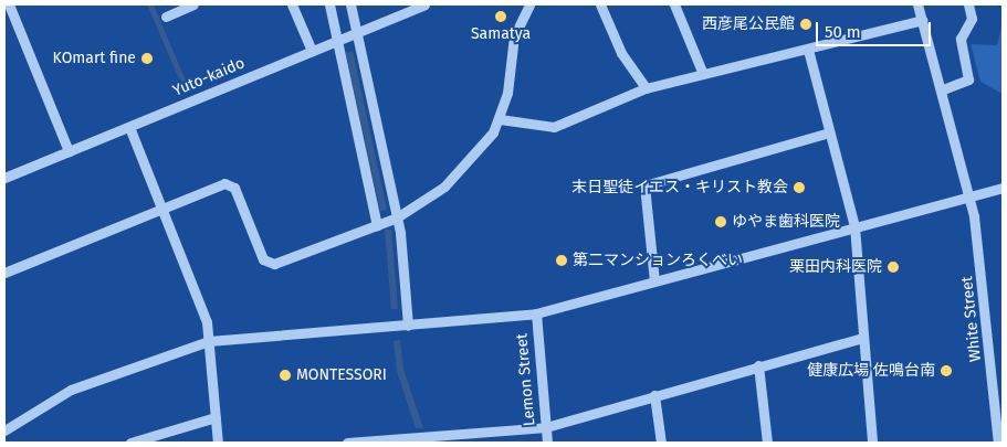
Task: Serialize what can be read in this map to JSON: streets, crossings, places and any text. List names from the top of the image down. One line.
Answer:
{"streets":{"street":["Yuto-kaido","White Street","Lemon Street"]},"places":["Samatya","西彦尾公民館","KOmart fine","末日聖徒イエス・キリスト教会","ゆやま歯科医院","第二マンションろくべい","栗田内科医院","健康広場 佐鳴台南","MONTESSORI"],"scale_bar":"50 m"}
